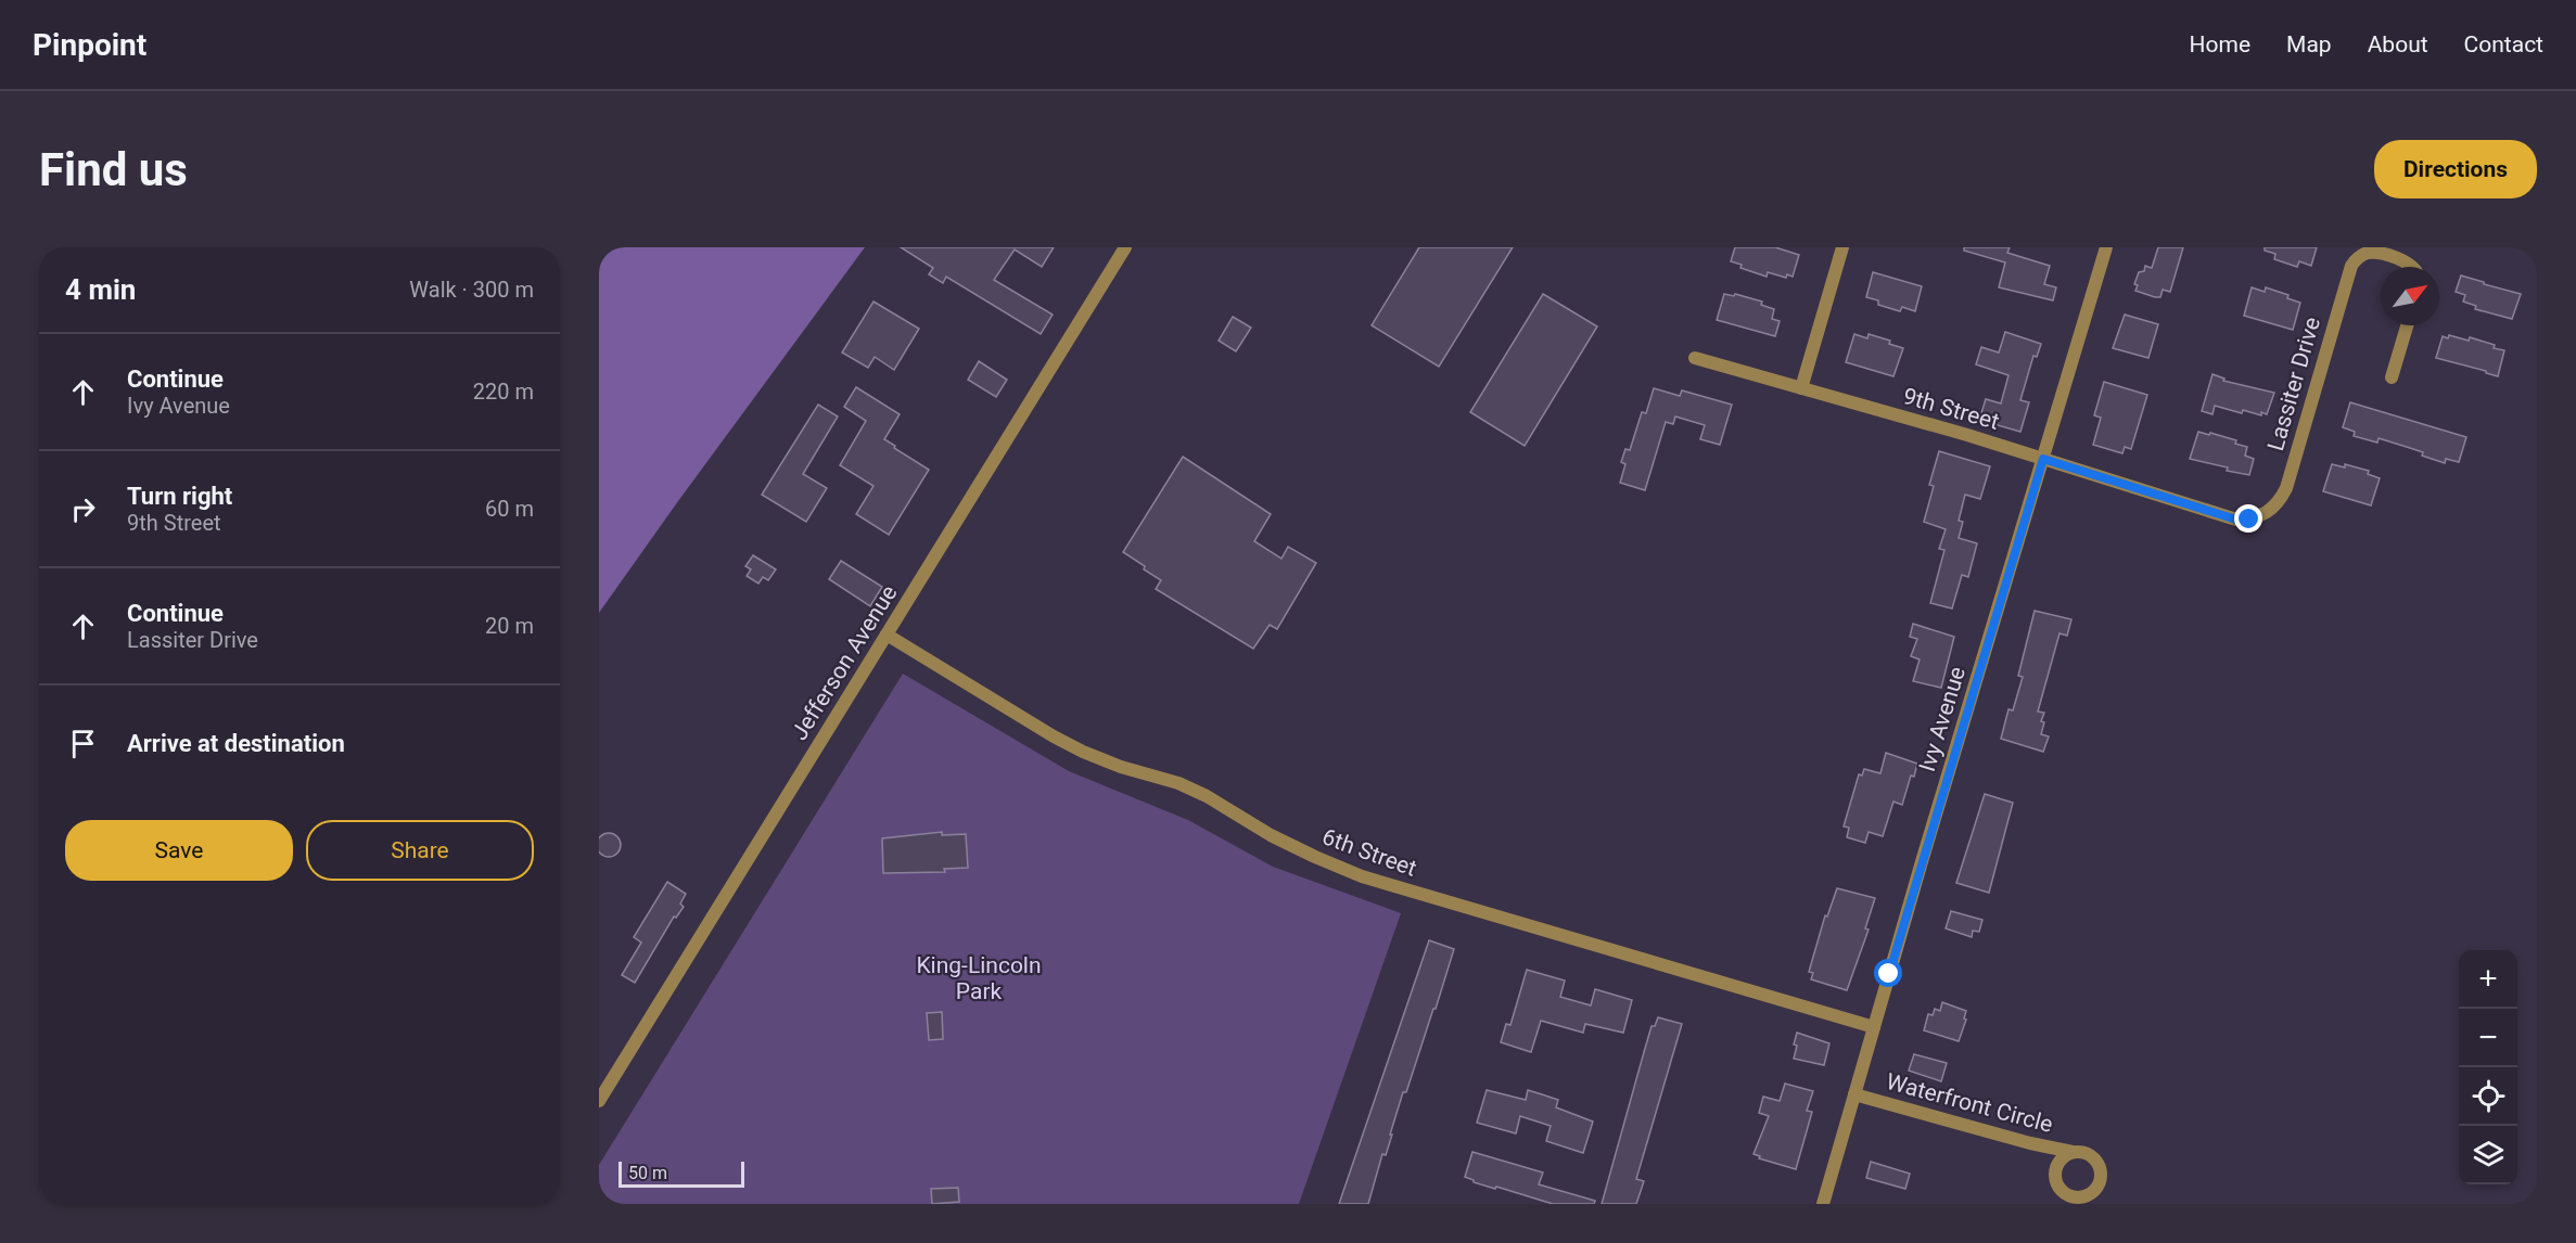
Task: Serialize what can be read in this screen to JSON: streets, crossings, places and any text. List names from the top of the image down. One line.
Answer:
{"streets":{"street":["Lassiter Drive","9th Street","Jefferson Avenue","Ivy Avenue","6th Street","Waterfront Circle"]},"crossings":[["Lassiter Drive","9th Street"],["9th Street","Ivy Avenue"],["Jefferson Avenue","6th Street"],["Ivy Avenue","6th Street"],["Ivy Avenue","Waterfront Circle"]],"parks":["King-Lincoln Park"],"scale_bar":"50 m","north":"top right","page":{"header":"Pinpoint","nav":["Home","Map","About","Contact"],"buttons":["Directions",["Save","Share"]],"title":"Find us","heading":["4 min","Walk · 300 m"],"list":[["Continue","Ivy Avenue","220 m"],["Turn right","9th Street","60 m"],["Continue","Lassiter Drive","20 m"],"Arrive at destination"],"map_buttons":["+","−"],"scale":"50 m"}}
